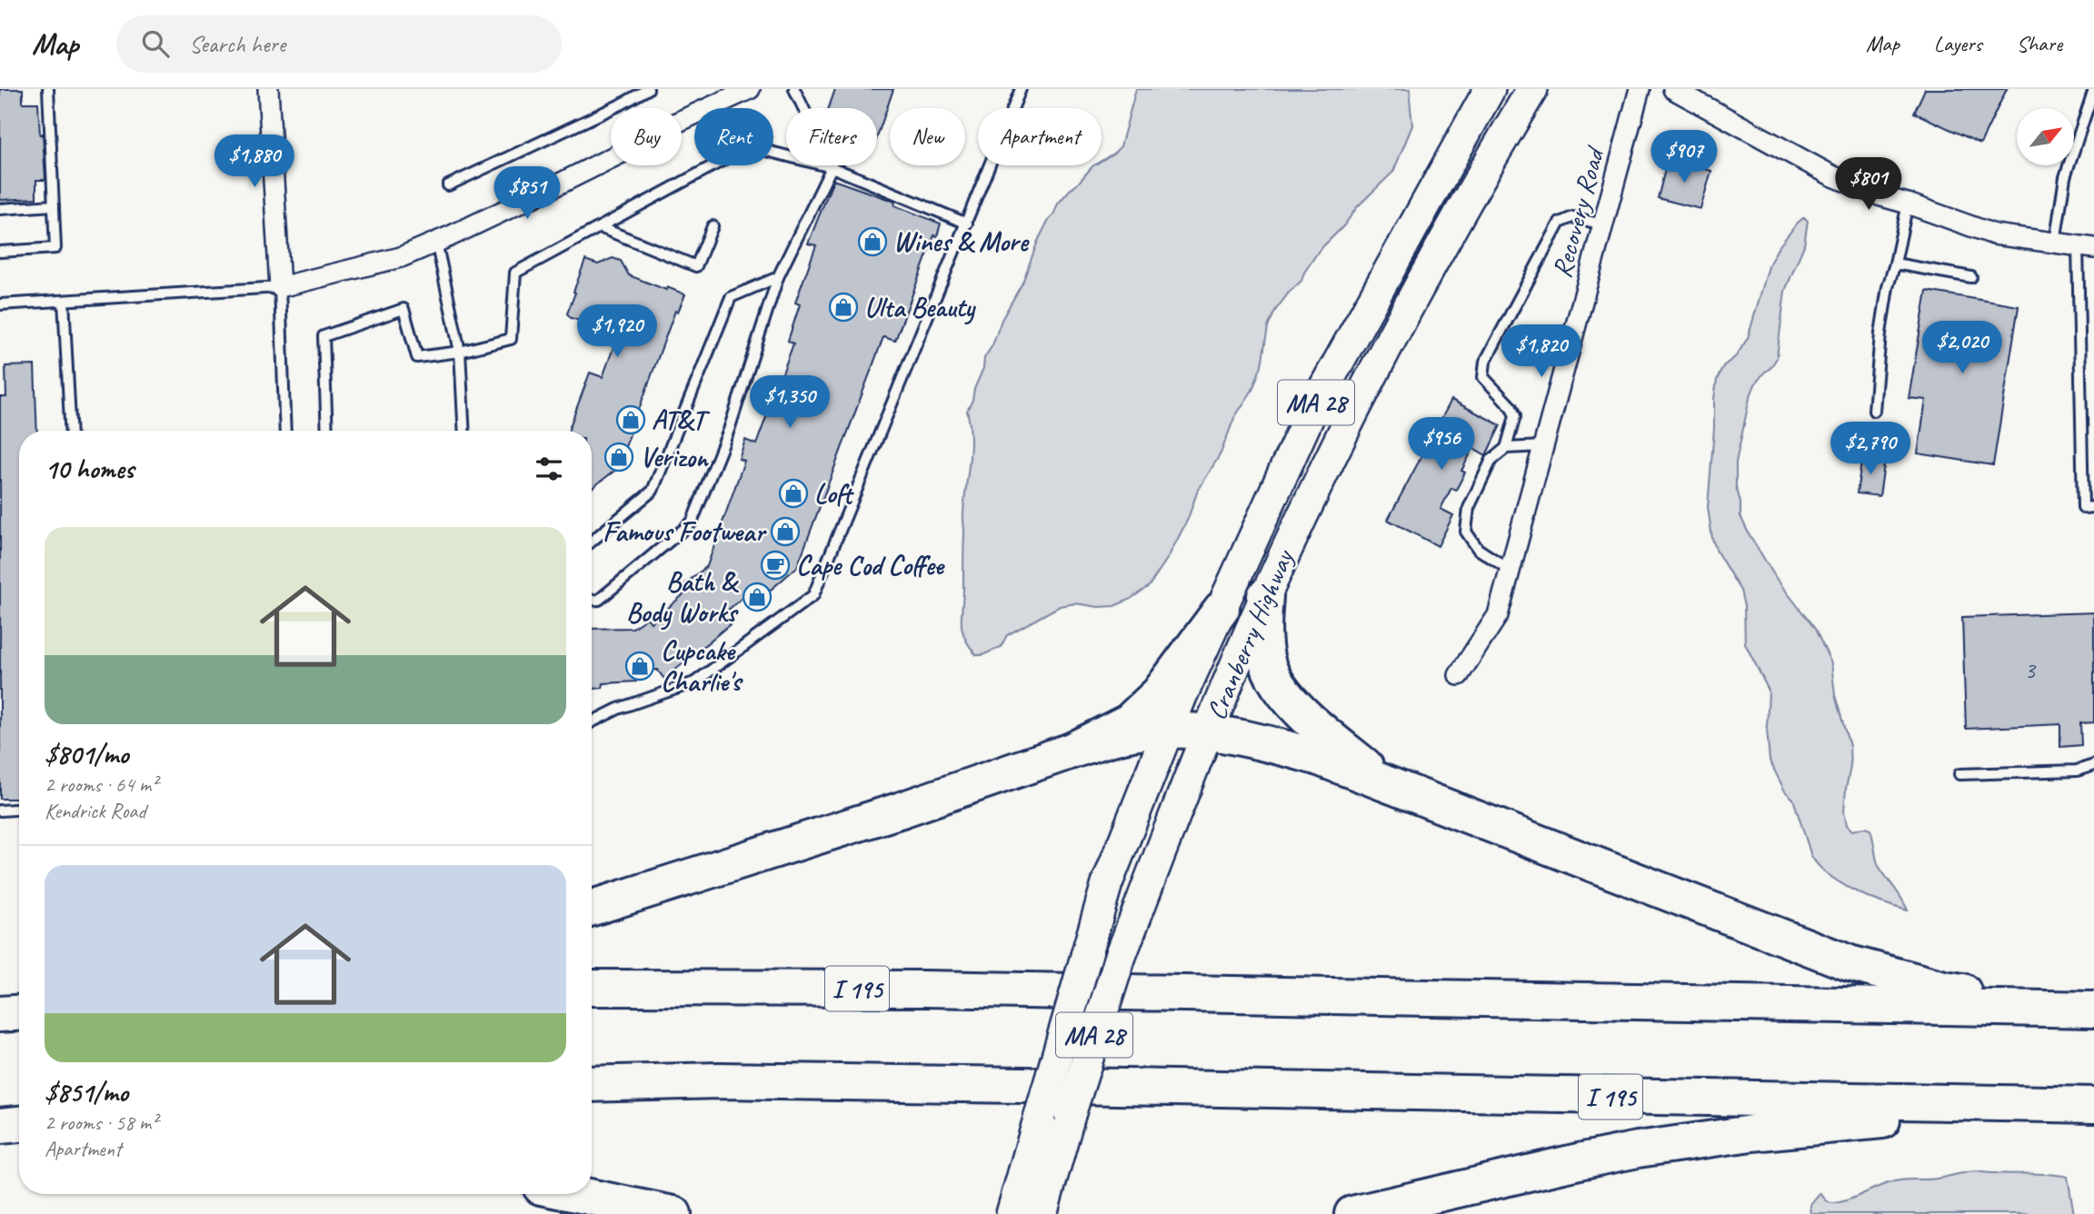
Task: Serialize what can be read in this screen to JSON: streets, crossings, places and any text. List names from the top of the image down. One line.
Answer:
{"streets":{"highway":["I 195"],"main road":["MA 28","Cranberry Highway"],"street":["Recovery Road"]},"places":{"shop":["Wines & More","Ulta Beauty","AT&T","Verizon","Loft","Famous Footwear","Bath & Body Works","Cupcake Charlie's"],"cafe":["Cape Cod Coffee"]},"house_numbers":["3"],"north":"top right","page":{"header":"Map","search":"Search here","nav":["Map","Layers","Share"],"chip":["Buy","Rent","Filters","New","Apartment"],"price":["$907","$1,880","$801","$851","$1,920","$2,020","$1,820","$1,350","$956","$2,790"],"heading":"10 homes","list":[{"name":"$801/mo","note":"2 rooms · 64 m² · Kendrick Road"},{"name":"$851/mo","note":"2 rooms · 58 m² · Apartment"}]}}
